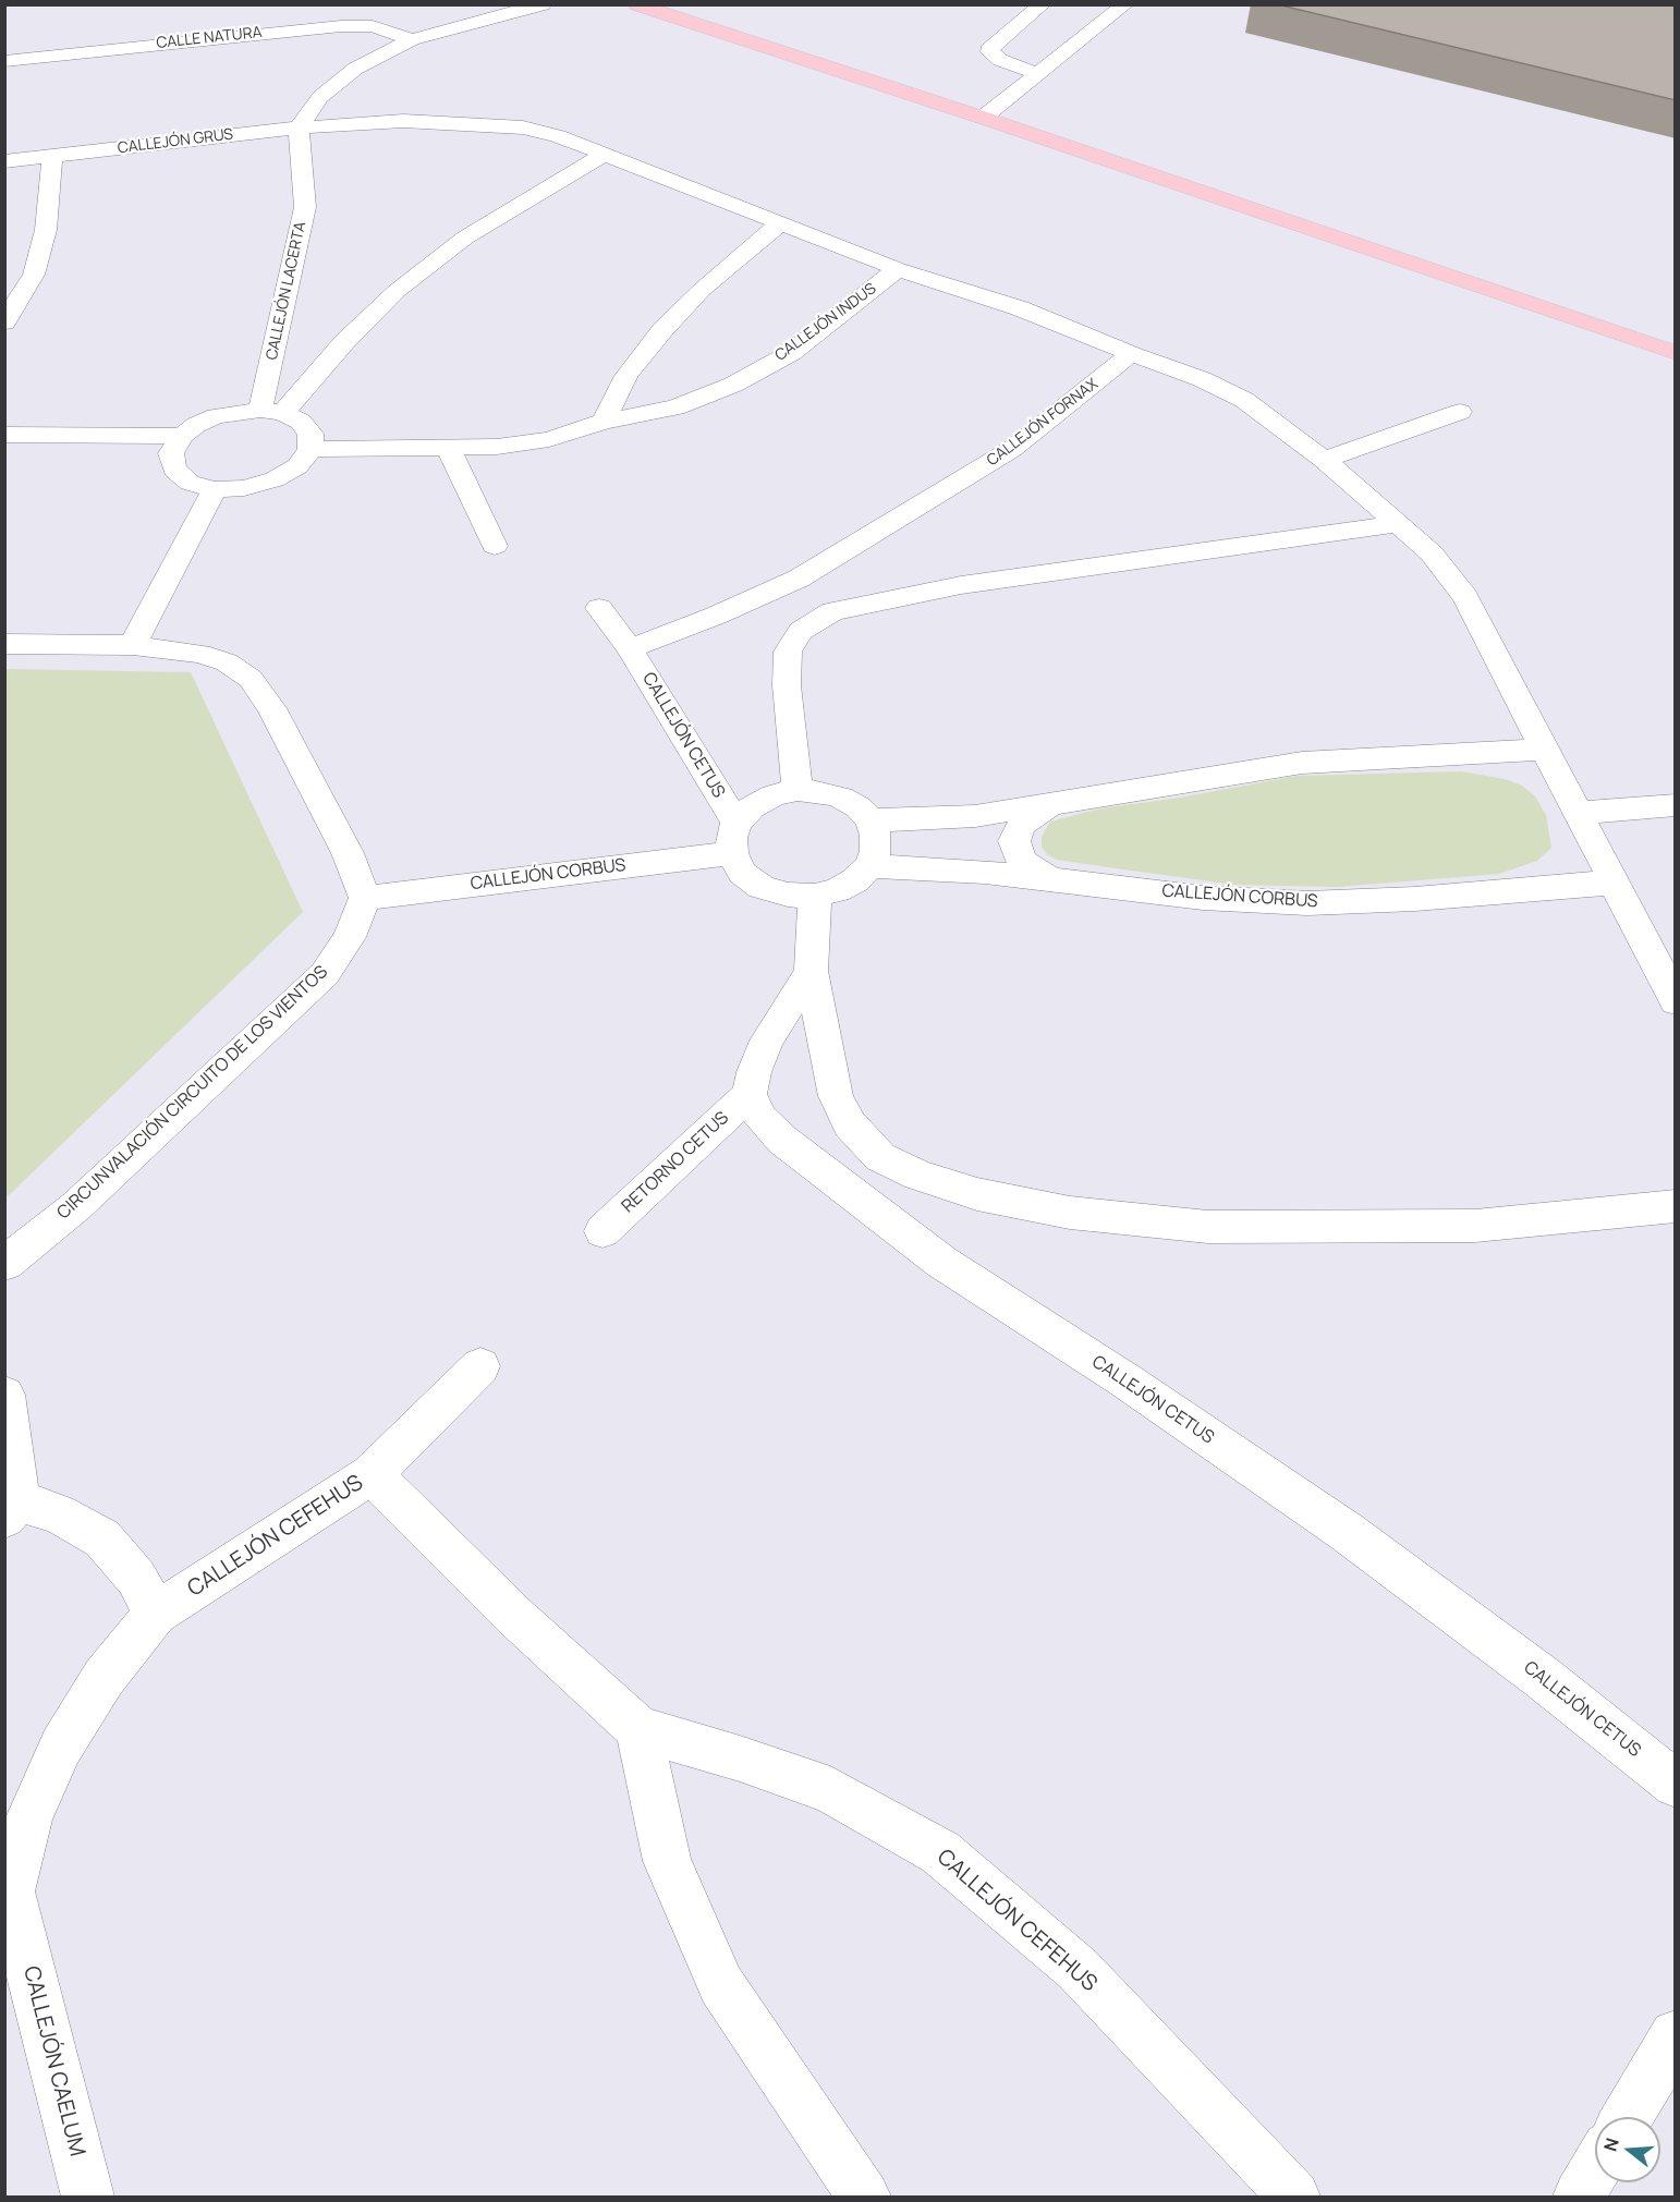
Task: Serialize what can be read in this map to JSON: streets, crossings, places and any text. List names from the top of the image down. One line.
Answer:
{"streets":{"street":["CALLE NATURA","CALLEJÓN GRUS","CALLEJÓN LACERTA","CALLEJÓN INDUS","CALLEJÓN FORNAX","CALLEJÓN CETUS","CALLEJÓN CORBUS","CIRCUNVALACIÓN CIRCUITO DE LOS VIENTOS","RETORNO CETUS","CALLEJÓN CEFEHUS","CALLEJÓN CAELUM"]},"crossings":[["CALLEJÓN GRUS","CALLEJÓN LACERTA"],["CALLEJÓN INDUS","CALLEJÓN FORNAX"],["CALLEJÓN FORNAX","CALLEJÓN CETUS"],["CALLEJÓN CETUS","CALLEJÓN CORBUS"],["CALLEJÓN CETUS","RETORNO CETUS"],["CALLEJÓN CORBUS","CIRCUNVALACIÓN CIRCUITO DE LOS VIENTOS"],["CALLEJÓN CEFEHUS","CALLEJÓN CAELUM"]],"north":"left"}
